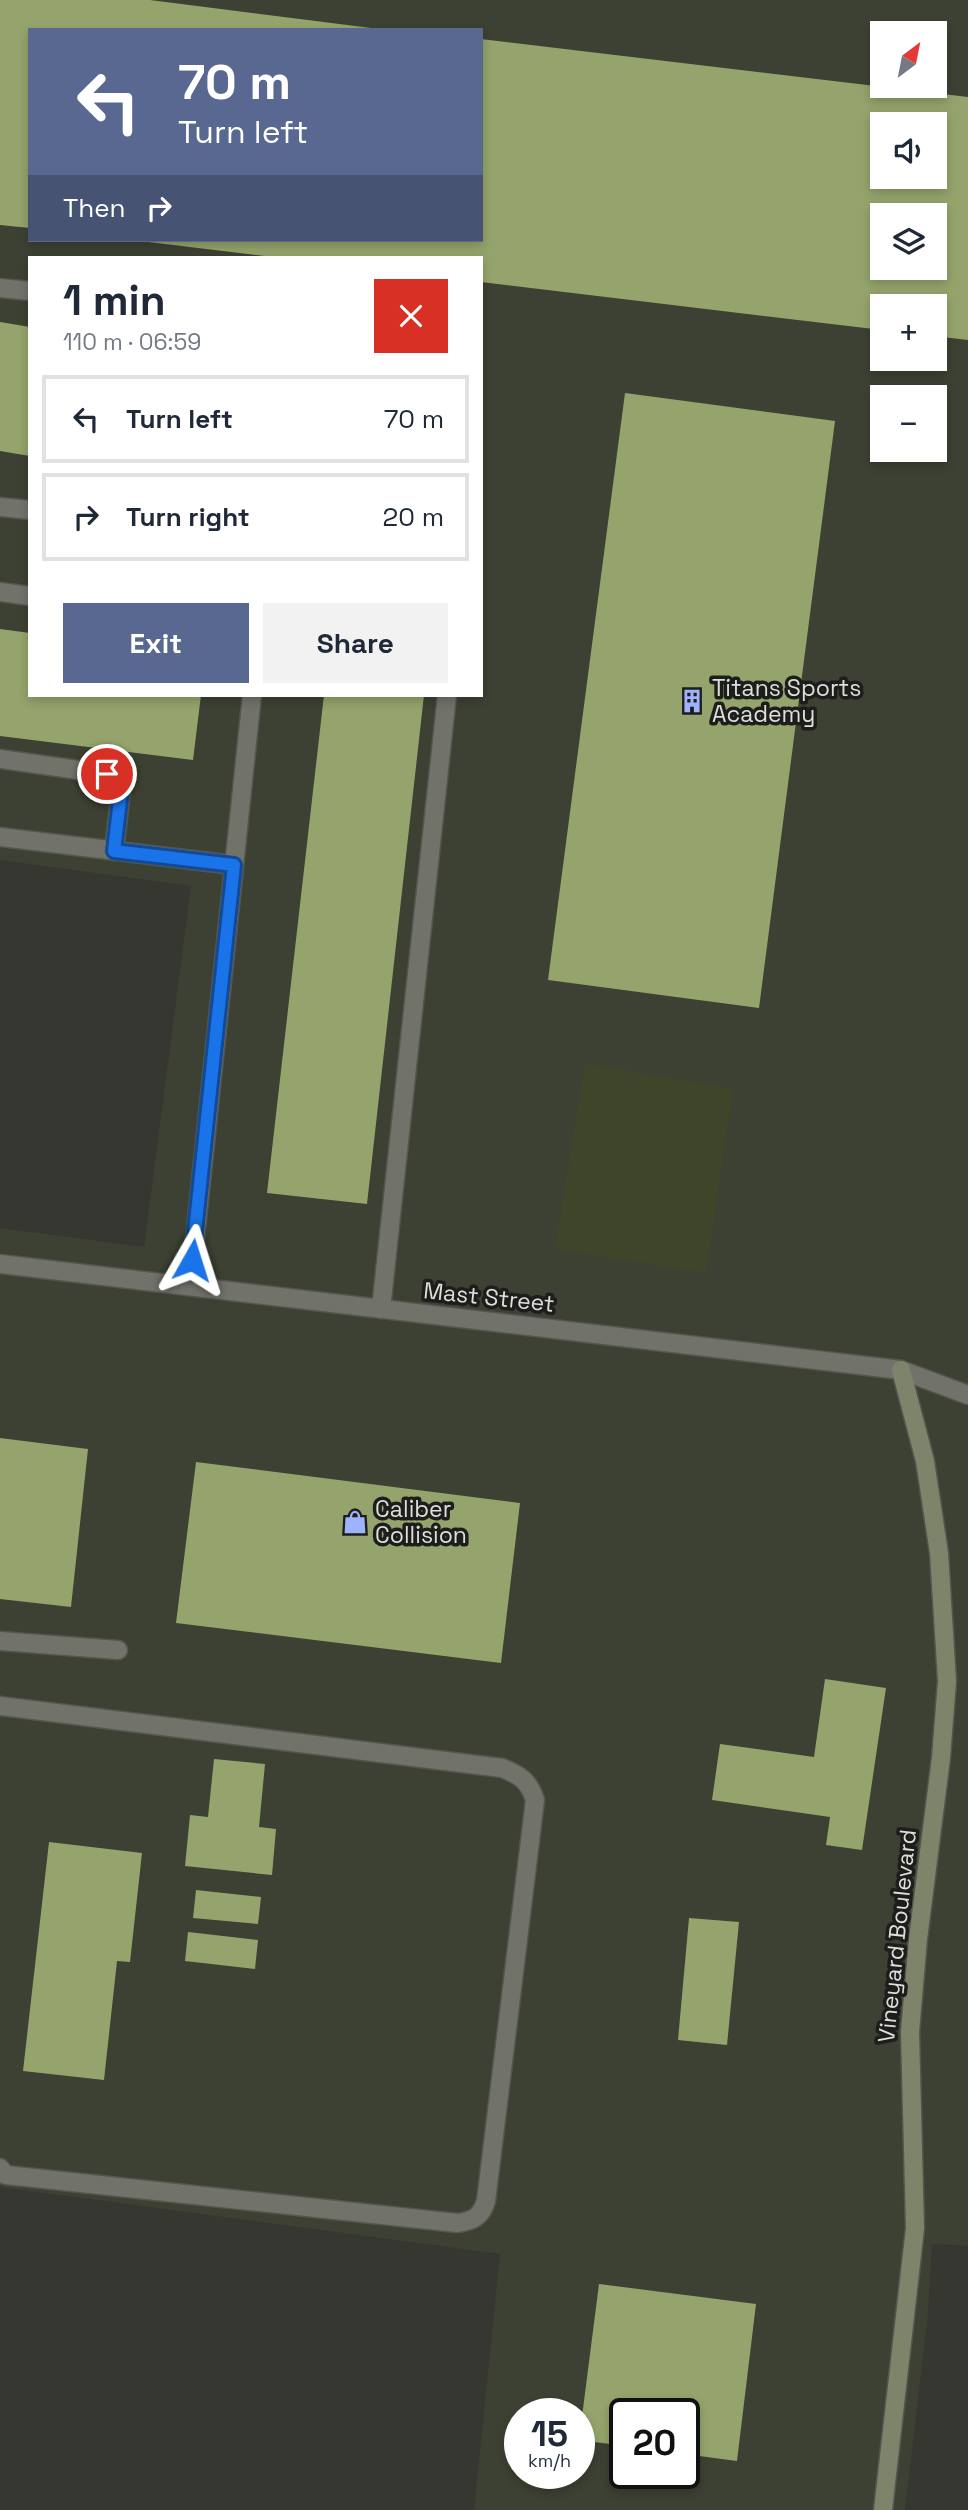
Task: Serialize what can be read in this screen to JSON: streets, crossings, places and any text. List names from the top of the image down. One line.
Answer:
{"streets":{"street":["Mast Street","Vineyard Boulevard"]},"crossings":[["Mast Street","Vineyard Boulevard"]],"places":{"building":["Titans Sports Academy"],"shop":["Caliber Collision"]},"north":"top right","page":{"map_buttons":["+","−"],"turn":["70 m","Turn left"],"then":"Then","heading":["1 min","110 m · 06:59"],"list":[{"name":"Turn left","value":"70 m"},{"name":"Turn right","value":"20 m"}],"buttons":["Exit","Share"],"speed":"15 km/h","limit":"20"}}
